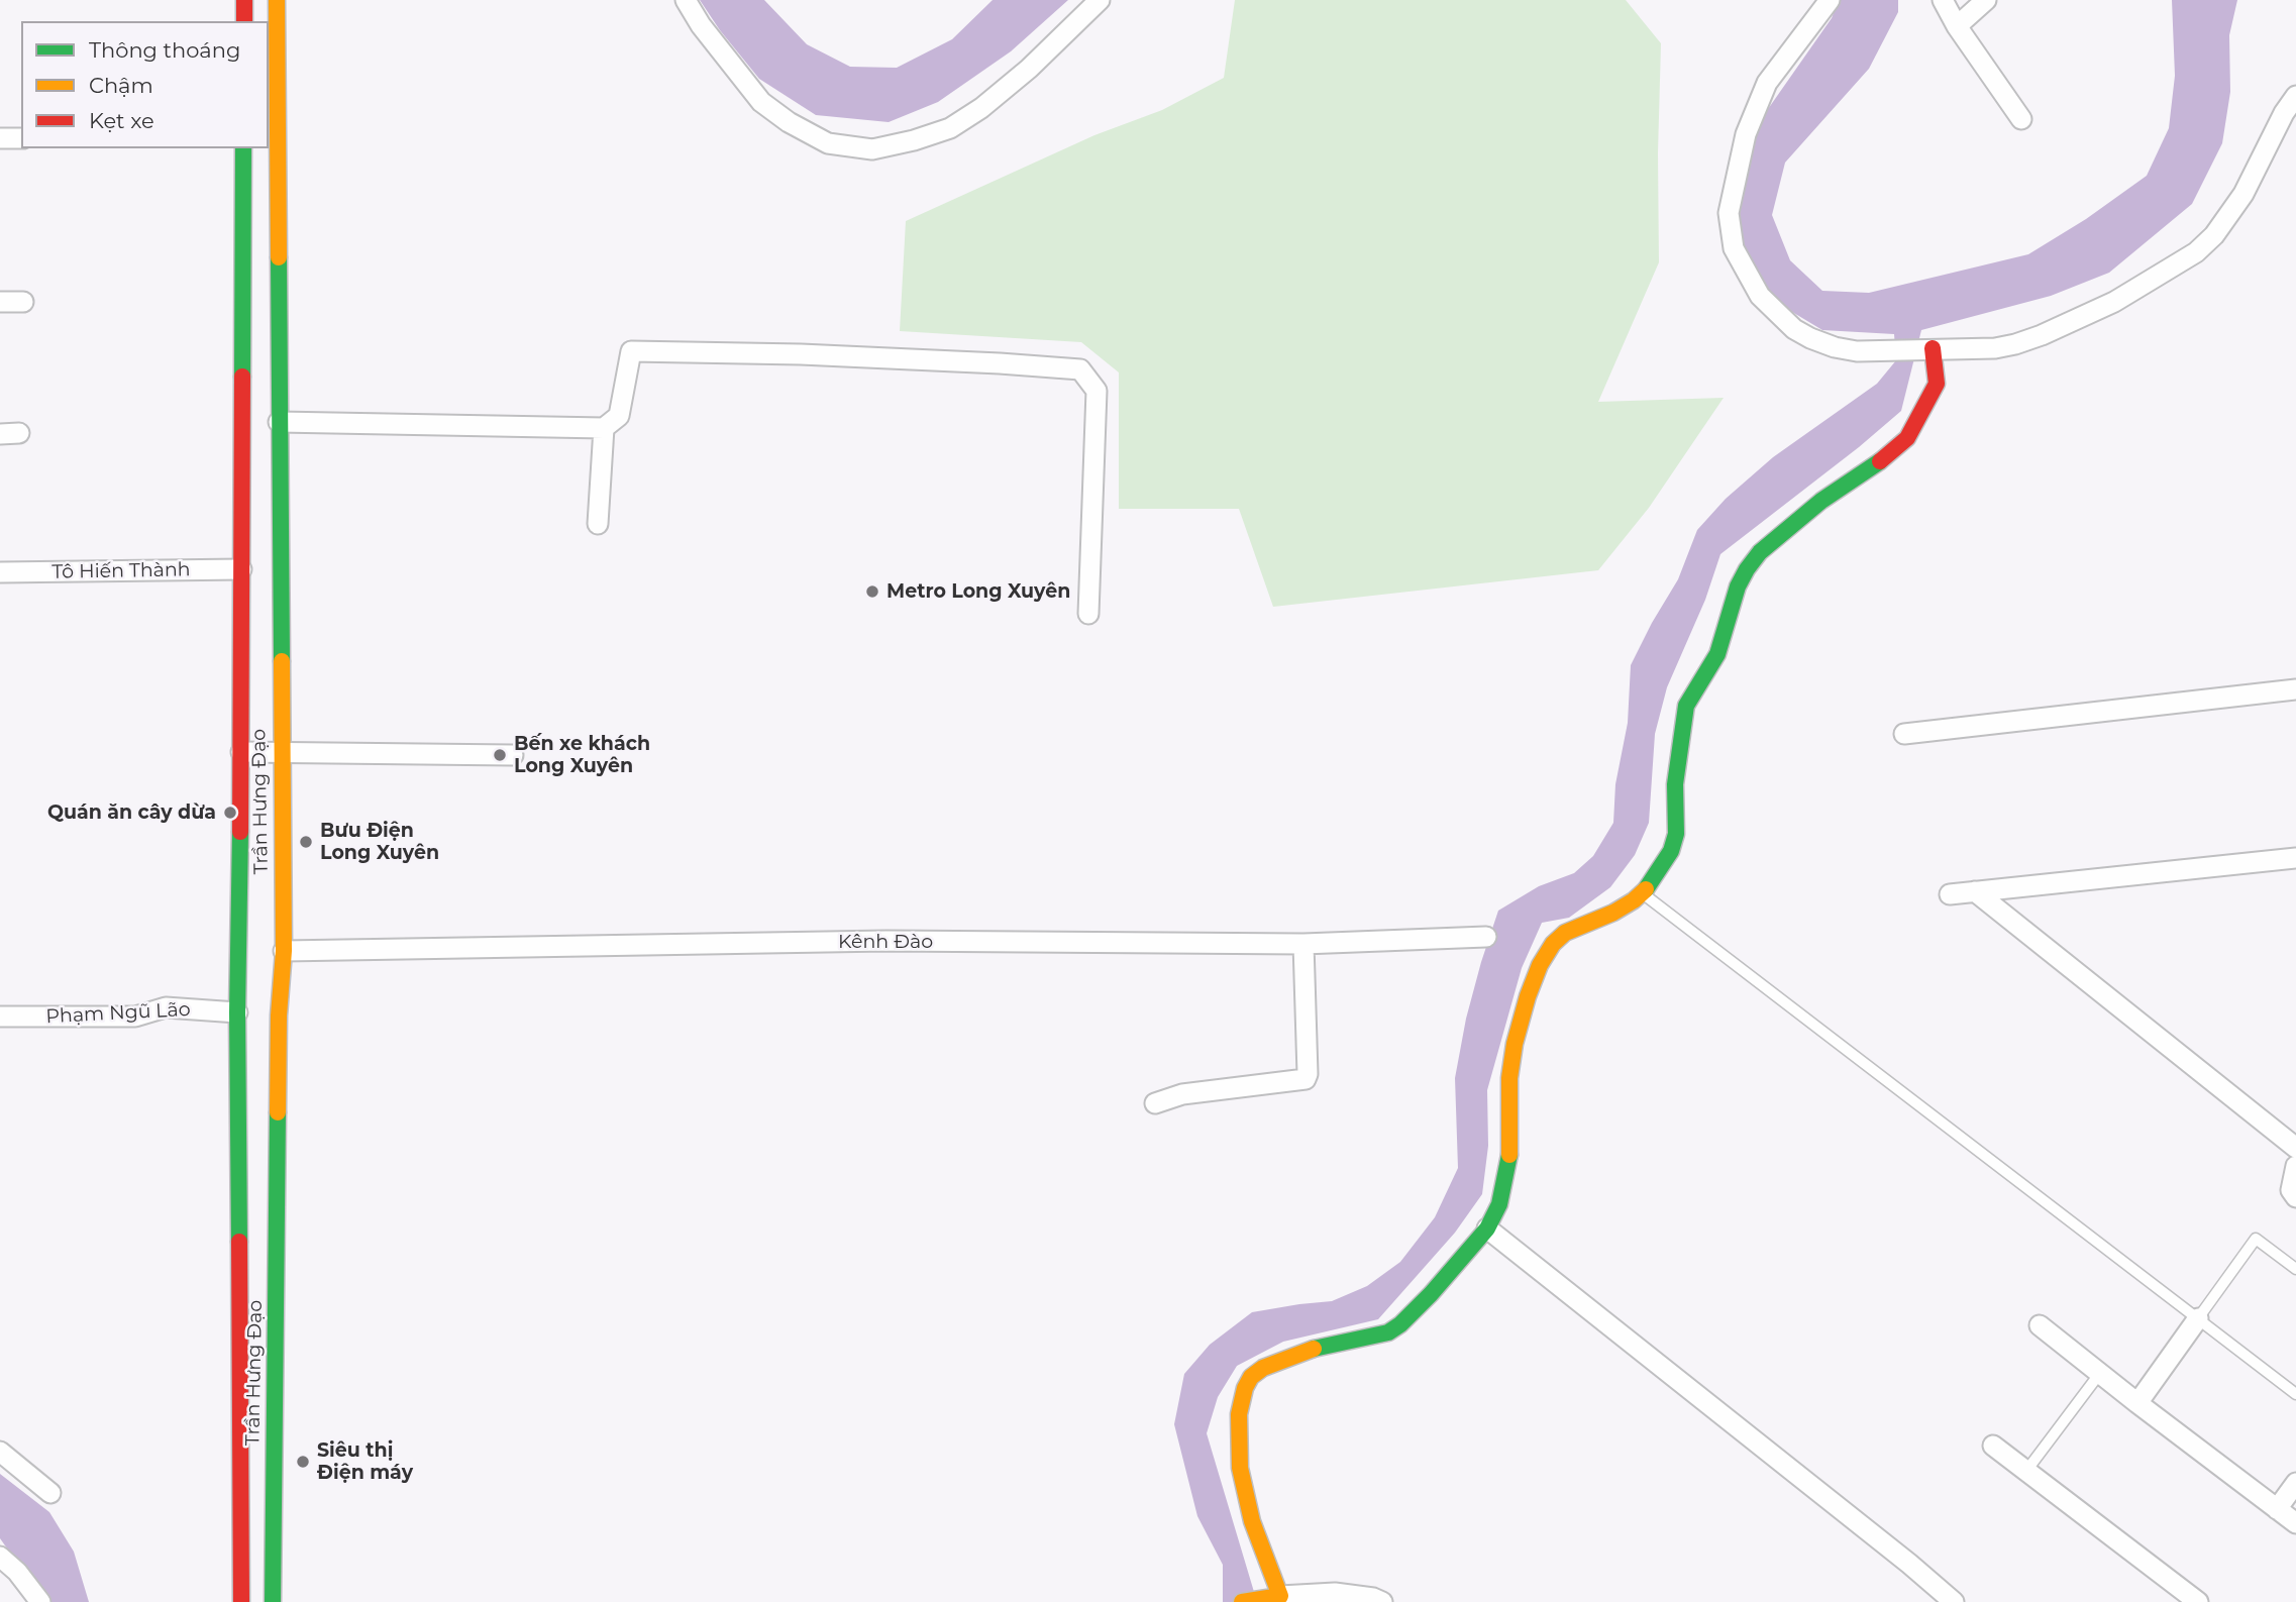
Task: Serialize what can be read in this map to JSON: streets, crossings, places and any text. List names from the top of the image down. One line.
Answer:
{"streets":{"main road":["Trần Hưng Đạo"],"street":["Tô Hiến Thành","Kênh Đào","Phạm Ngũ Lão"]},"crossings":[["Tô Hiến Thành","Trần Hưng Đạo"],["Trần Hưng Đạo","Kênh Đào"],["Trần Hưng Đạo","Phạm Ngũ Lão"]],"places":["Metro Long Xuyên","Bến xe khách Long Xuyên","Quán ăn cây dừa","Bưu Điện Long Xuyên","Siêu thị Điện máy"],"legend":["Thông thoáng","Chậm","Kẹt xe"]}
